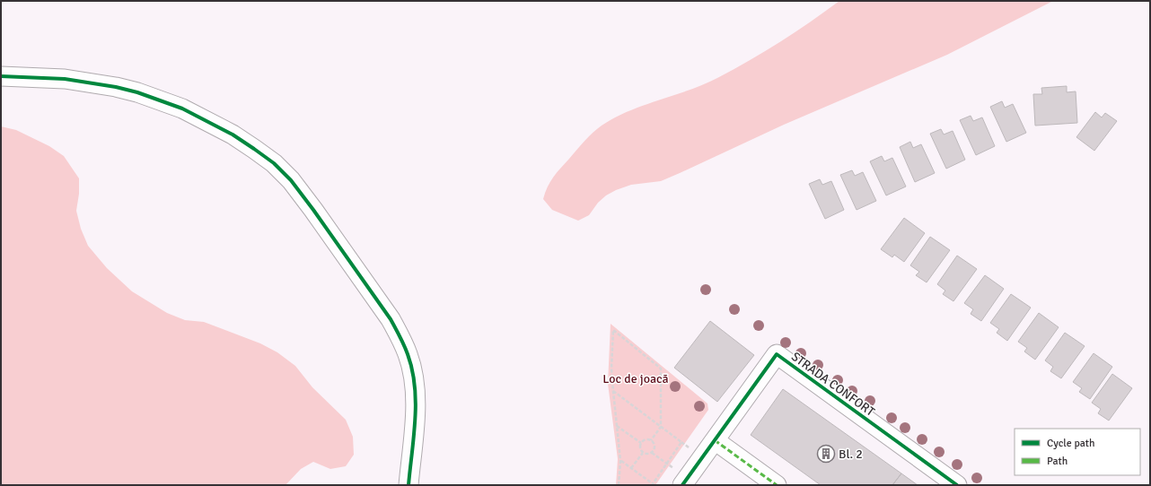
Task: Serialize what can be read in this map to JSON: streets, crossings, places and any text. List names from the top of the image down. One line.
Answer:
{"streets":{"street":["STRADA CONFORT"]},"parks":["Loc de joacă"],"places":{"building":["Bl. 2"]},"legend":["Cycle path","Path"]}
